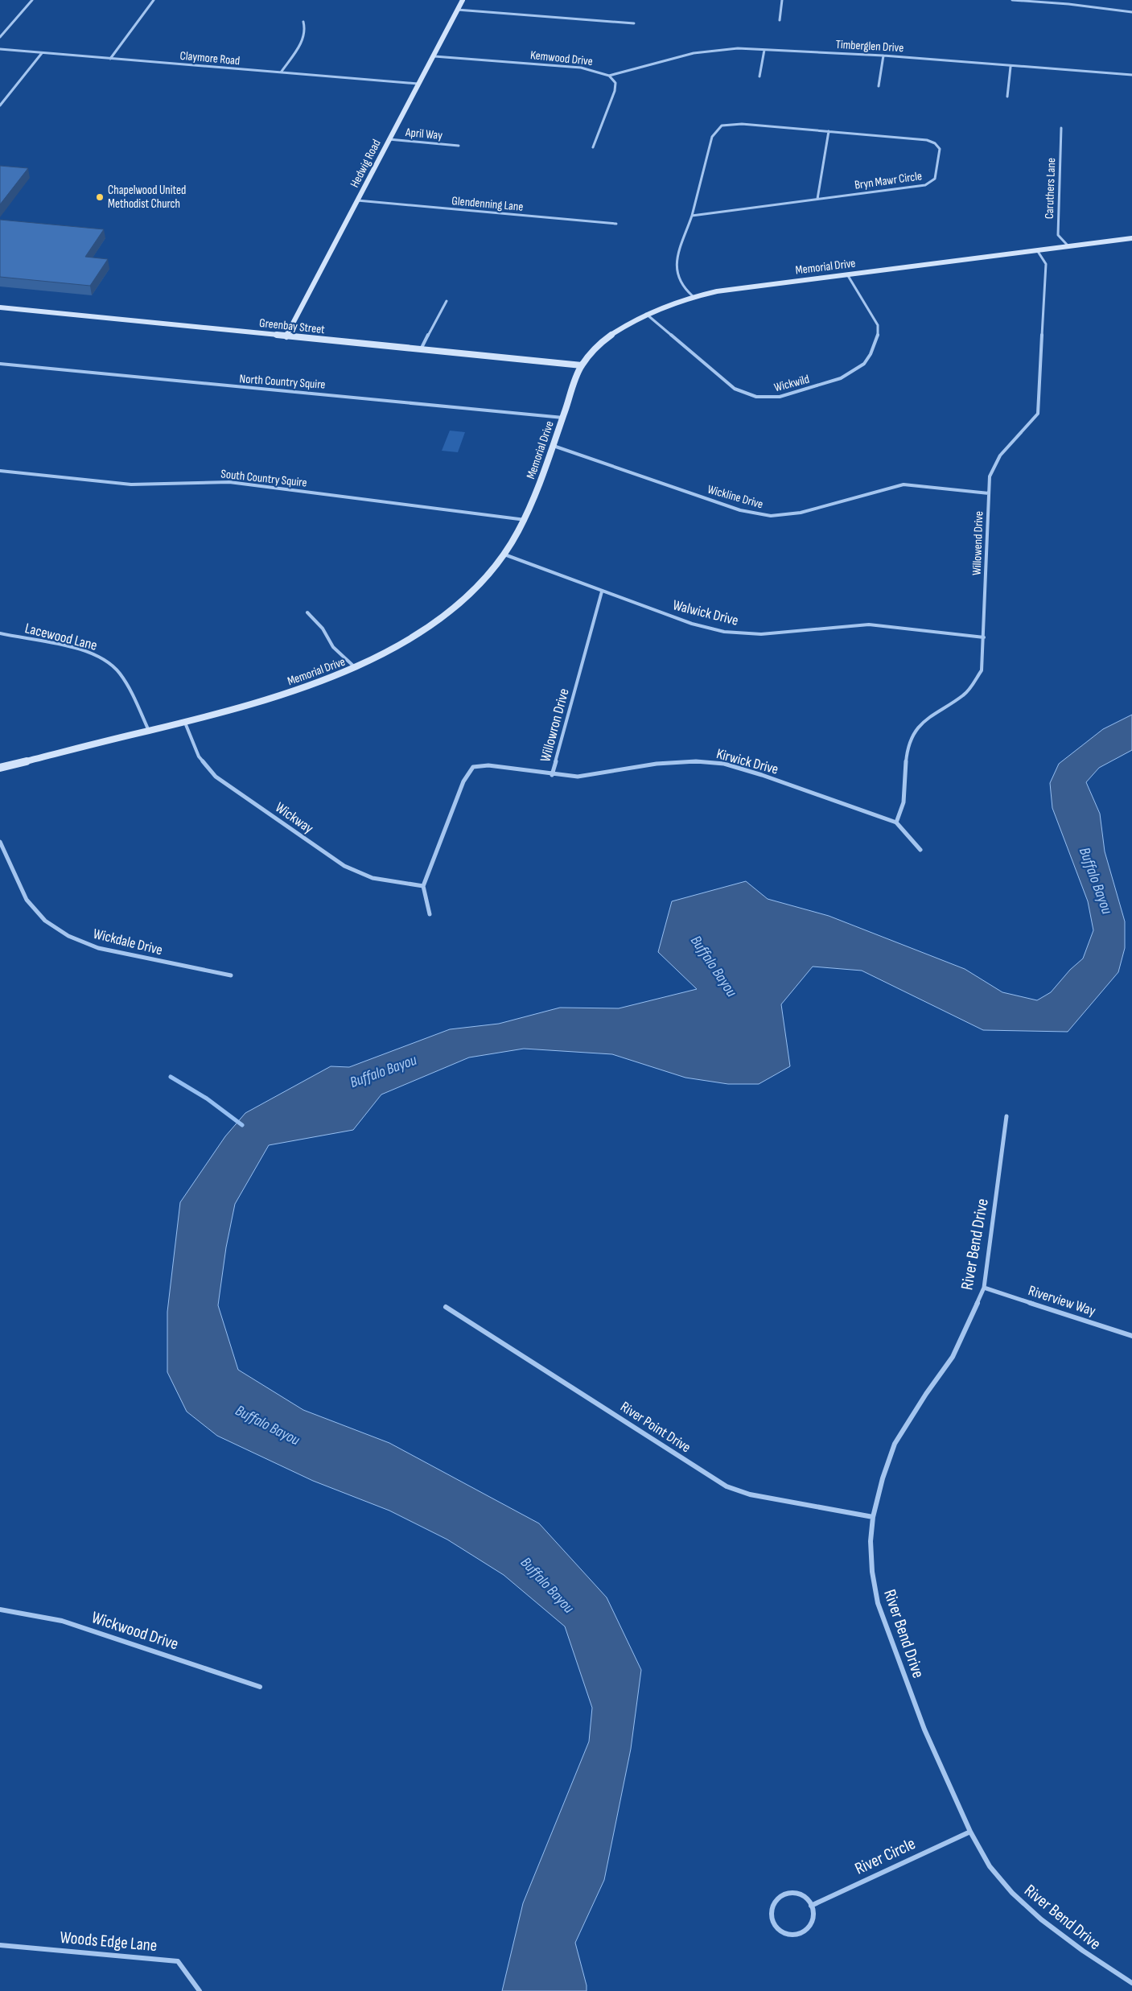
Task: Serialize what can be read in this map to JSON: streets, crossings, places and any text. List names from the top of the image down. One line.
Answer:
{"streets":{"street":["Timberglen Drive","Claymore Road","Kemwood Drive","April Way","Hedwig Road","Bryn Mawr Circle","Caruthers Lane","Glendenning Lane","Memorial Drive","Greenbay Street","North Country Squire","Wickwild","South Country Squire","Wickline Drive","Willowend Drive","Walwick Drive","Lacewood Lane","Willowron Drive","Kirwick Drive","Wickway","Wickdale Drive","River Bend Drive","Riverview Way","River Point Drive","Wickwood Drive","River Circle","Woods Edge Lane"]},"crossings":[["Timberglen Drive","Kemwood Drive"],["Claymore Road","Hedwig Road"],["Kemwood Drive","Hedwig Road"],["April Way","Hedwig Road"],["Hedwig Road","Glendenning Lane"],["Hedwig Road","Greenbay Street"],["Bryn Mawr Circle","Memorial Drive"],["Caruthers Lane","Memorial Drive"],["Memorial Drive","Greenbay Street"],["Memorial Drive","North Country Squire"],["Memorial Drive","Wickwild"],["Memorial Drive","South Country Squire"],["Memorial Drive","Wickline Drive"],["Memorial Drive","Willowend Drive"],["Memorial Drive","Walwick Drive"],["Memorial Drive","Lacewood Lane"],["Memorial Drive","Wickway"],["Wickline Drive","Willowend Drive"],["Willowend Drive","Walwick Drive"],["Willowend Drive","Kirwick Drive"],["Walwick Drive","Willowron Drive"],["Willowron Drive","Kirwick Drive"],["Willowron Drive","Wickway"],["River Bend Drive","Riverview Way"],["River Bend Drive","River Point Drive"],["River Bend Drive","River Circle"]],"water":["Buffalo Bayou"],"places":["Chapelwood United Methodist Church"]}
